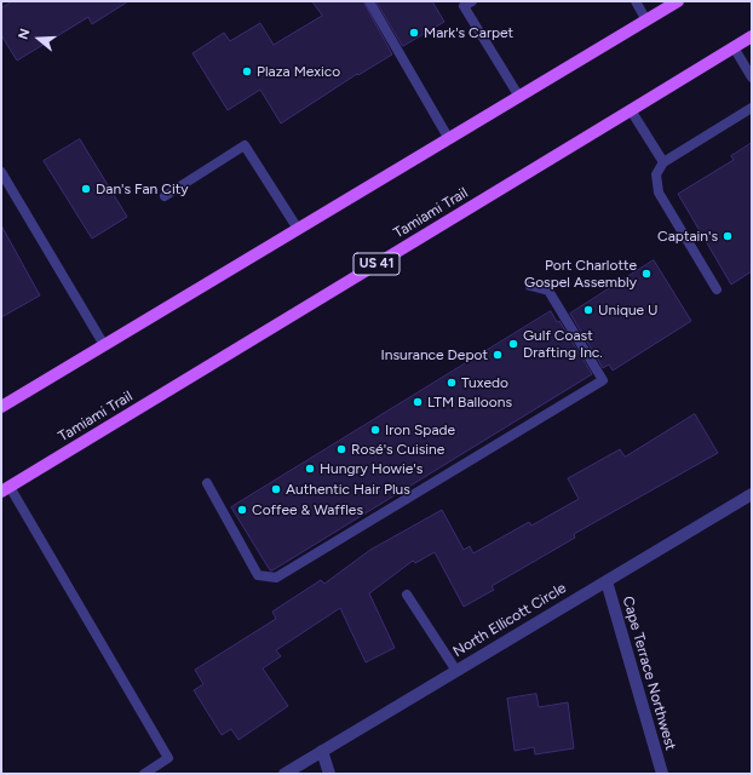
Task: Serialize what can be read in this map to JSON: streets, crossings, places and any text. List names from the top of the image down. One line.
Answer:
{"streets":{"main road":["Tamiami Trail","US 41"],"street":["North Ellicott Circle","Cape Terrace Northwest"]},"crossings":[["North Ellicott Circle","Cape Terrace Northwest"]],"places":["Mark's Carpet","Plaza Mexico","Dan's Fan City","Captain's","Port Charlotte Gospel Assembly","Unique U","Gulf Coast Drafting Inc.","Insurance Depot","Tuxedo","LTM Balloons","Iron Spade","Rosé's Cuisine","Hungry Howie's","Authentic Hair Plus","Coffee & Waffles"],"north":"left"}
